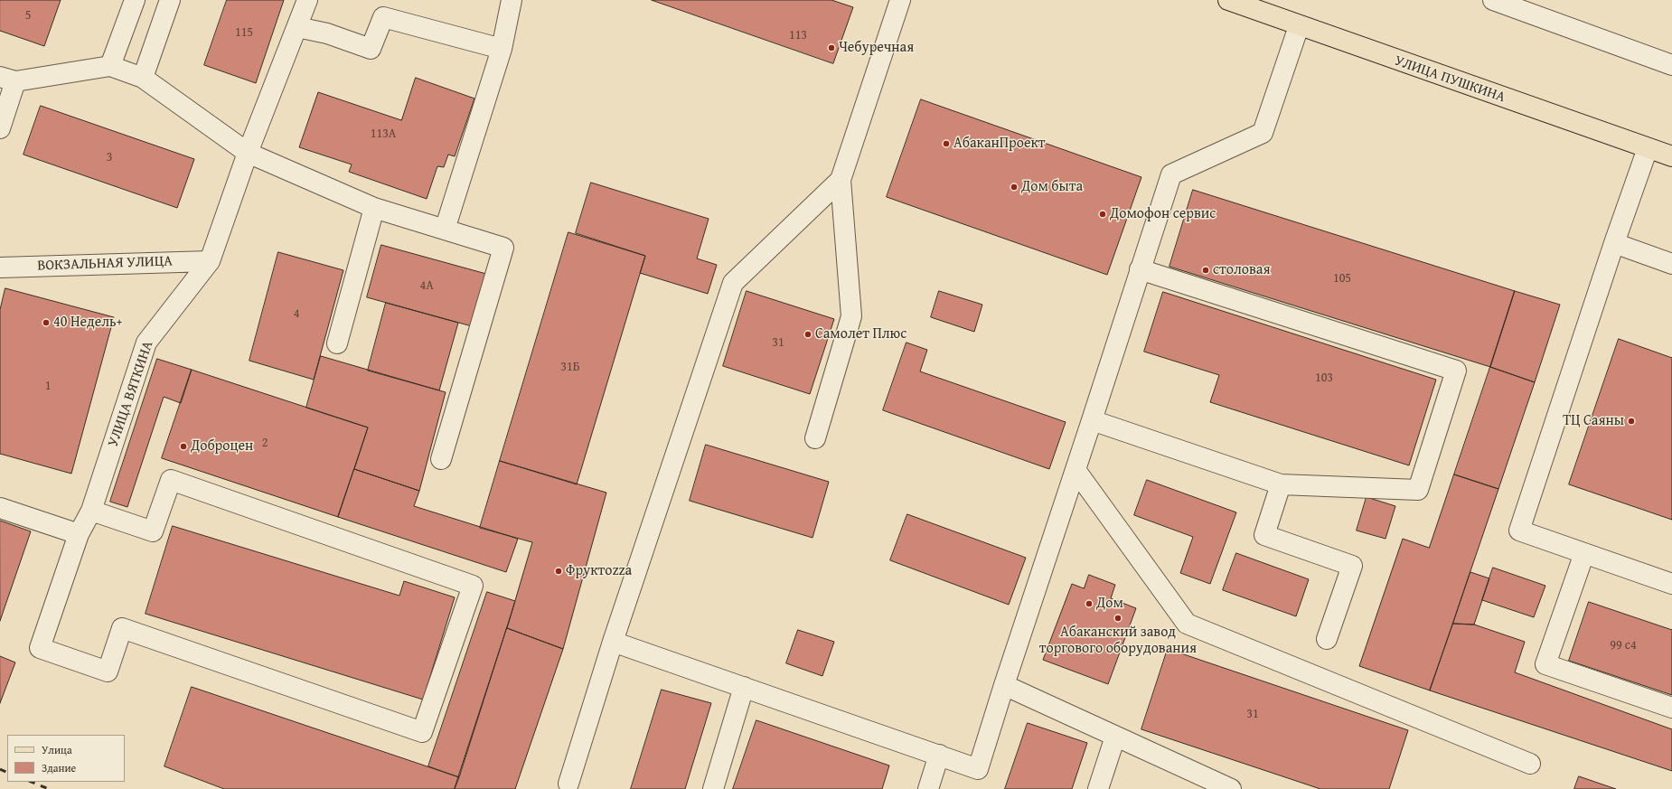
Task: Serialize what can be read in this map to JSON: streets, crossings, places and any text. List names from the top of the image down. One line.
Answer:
{"streets":{"main road":["УЛИЦА ПУШКИНА"],"street":["ВОКЗАЛЬНАЯ УЛИЦА","УЛИЦА ВЯТКИНА"]},"crossings":[["ВОКЗАЛЬНАЯ УЛИЦА","УЛИЦА ВЯТКИНА"]],"places":["Чебуречная","АбаканПроект","Дом быта","Домофон сервис","столовая","40 Недель+","Самолет Плюс","ТЦ Саяны","Доброцен","Фруктоzzа","Дом","Абаканский завод торгового оборудования"],"house_numbers":["5","115","113","113А","3","105","4А","4","31","31Б","103","1","2","99 с4","31"],"legend":["Улица","Здание"]}
